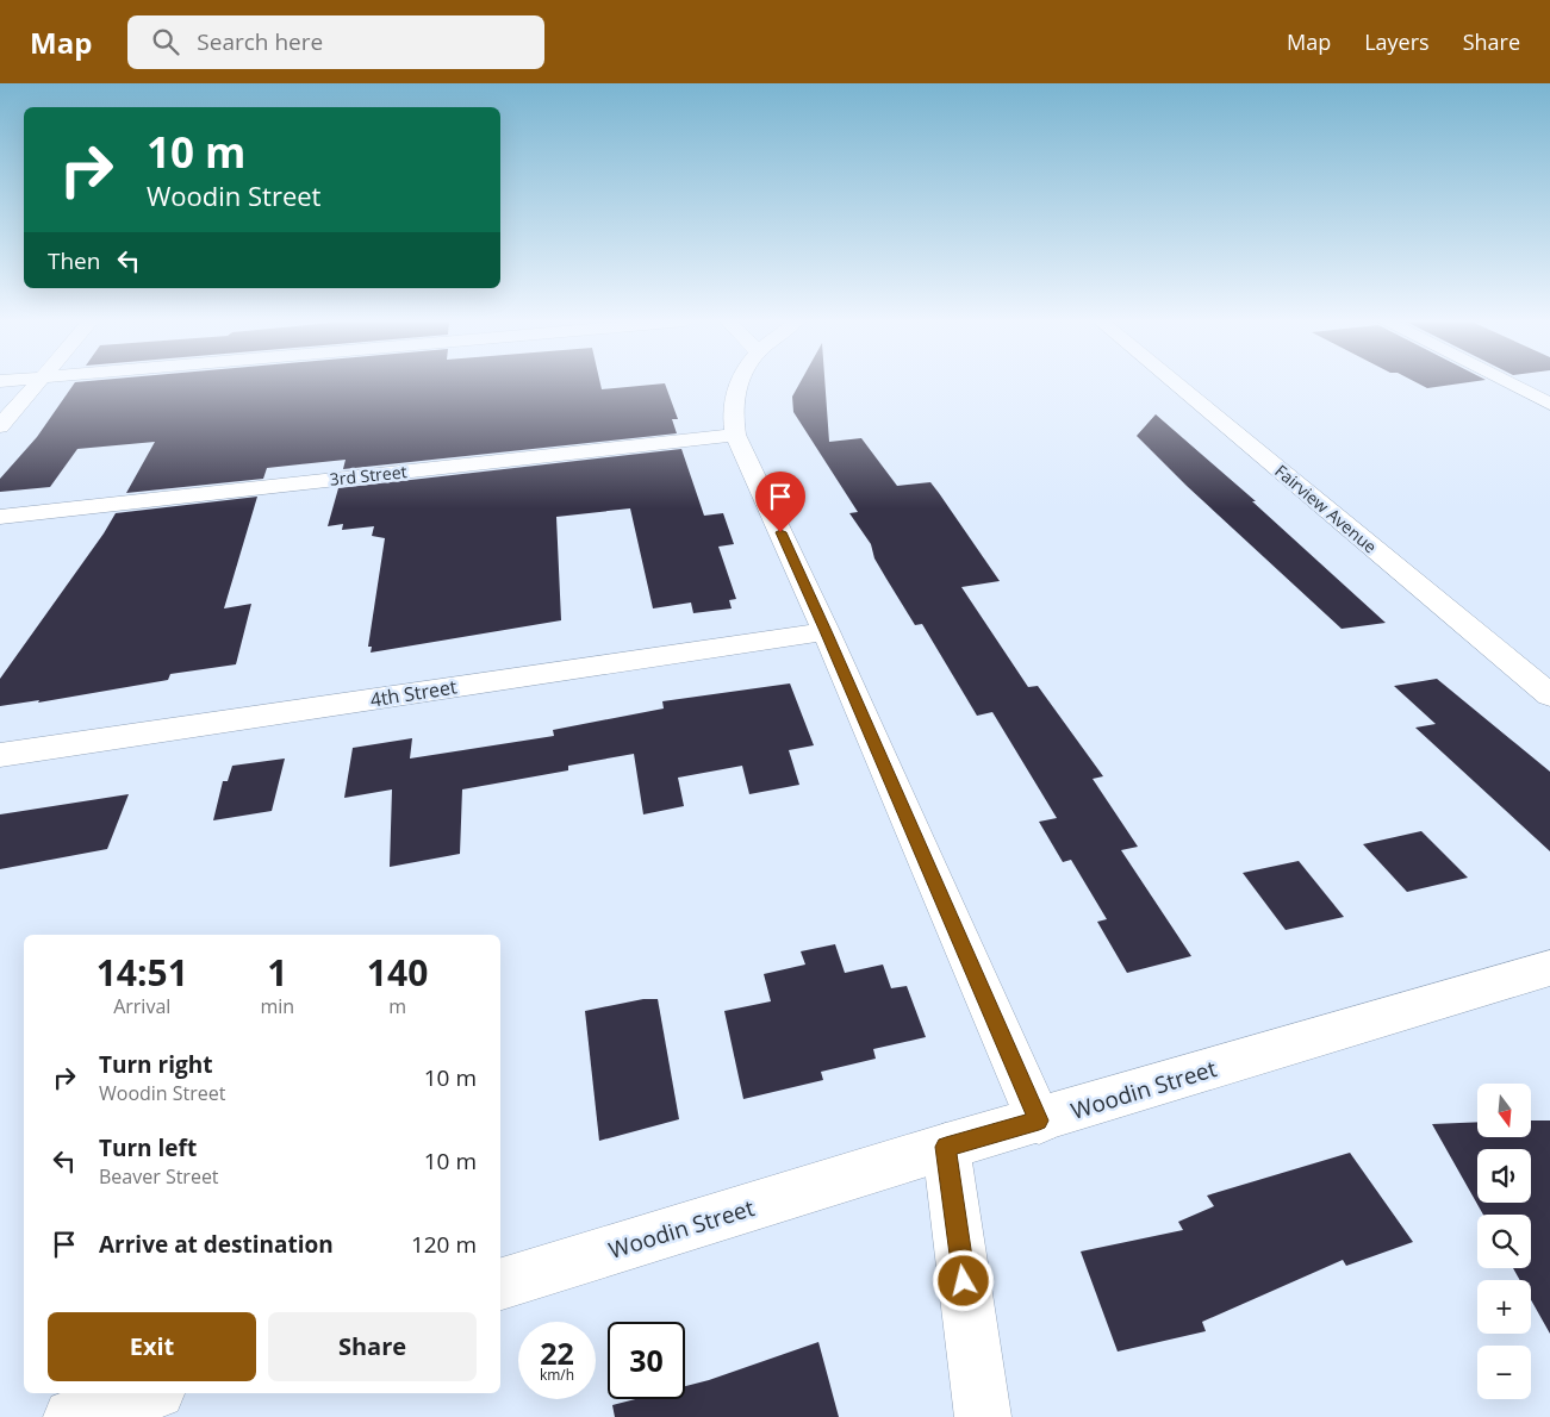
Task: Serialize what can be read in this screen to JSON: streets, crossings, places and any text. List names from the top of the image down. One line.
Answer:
{"streets":{"street":["3rd Street","Fairview Avenue","4th Street","Woodin Street"]},"north":"bottom","page":{"header":"Map","search":"Search here","nav":["Map","Layers","Share"],"turn":["10 m","Woodin Street"],"then":"Then","eta":["14:51","Arrival","1","min","140","m"],"list":[{"name":"Turn right","note":"Woodin Street","value":"10 m"},{"name":"Turn left","note":"Beaver Street","value":"10 m"},{"name":"Arrive at destination","value":"120 m"}],"map_buttons":["+","−"],"buttons":["Exit","Share"],"speed":"22 km/h","limit":"30"}}
